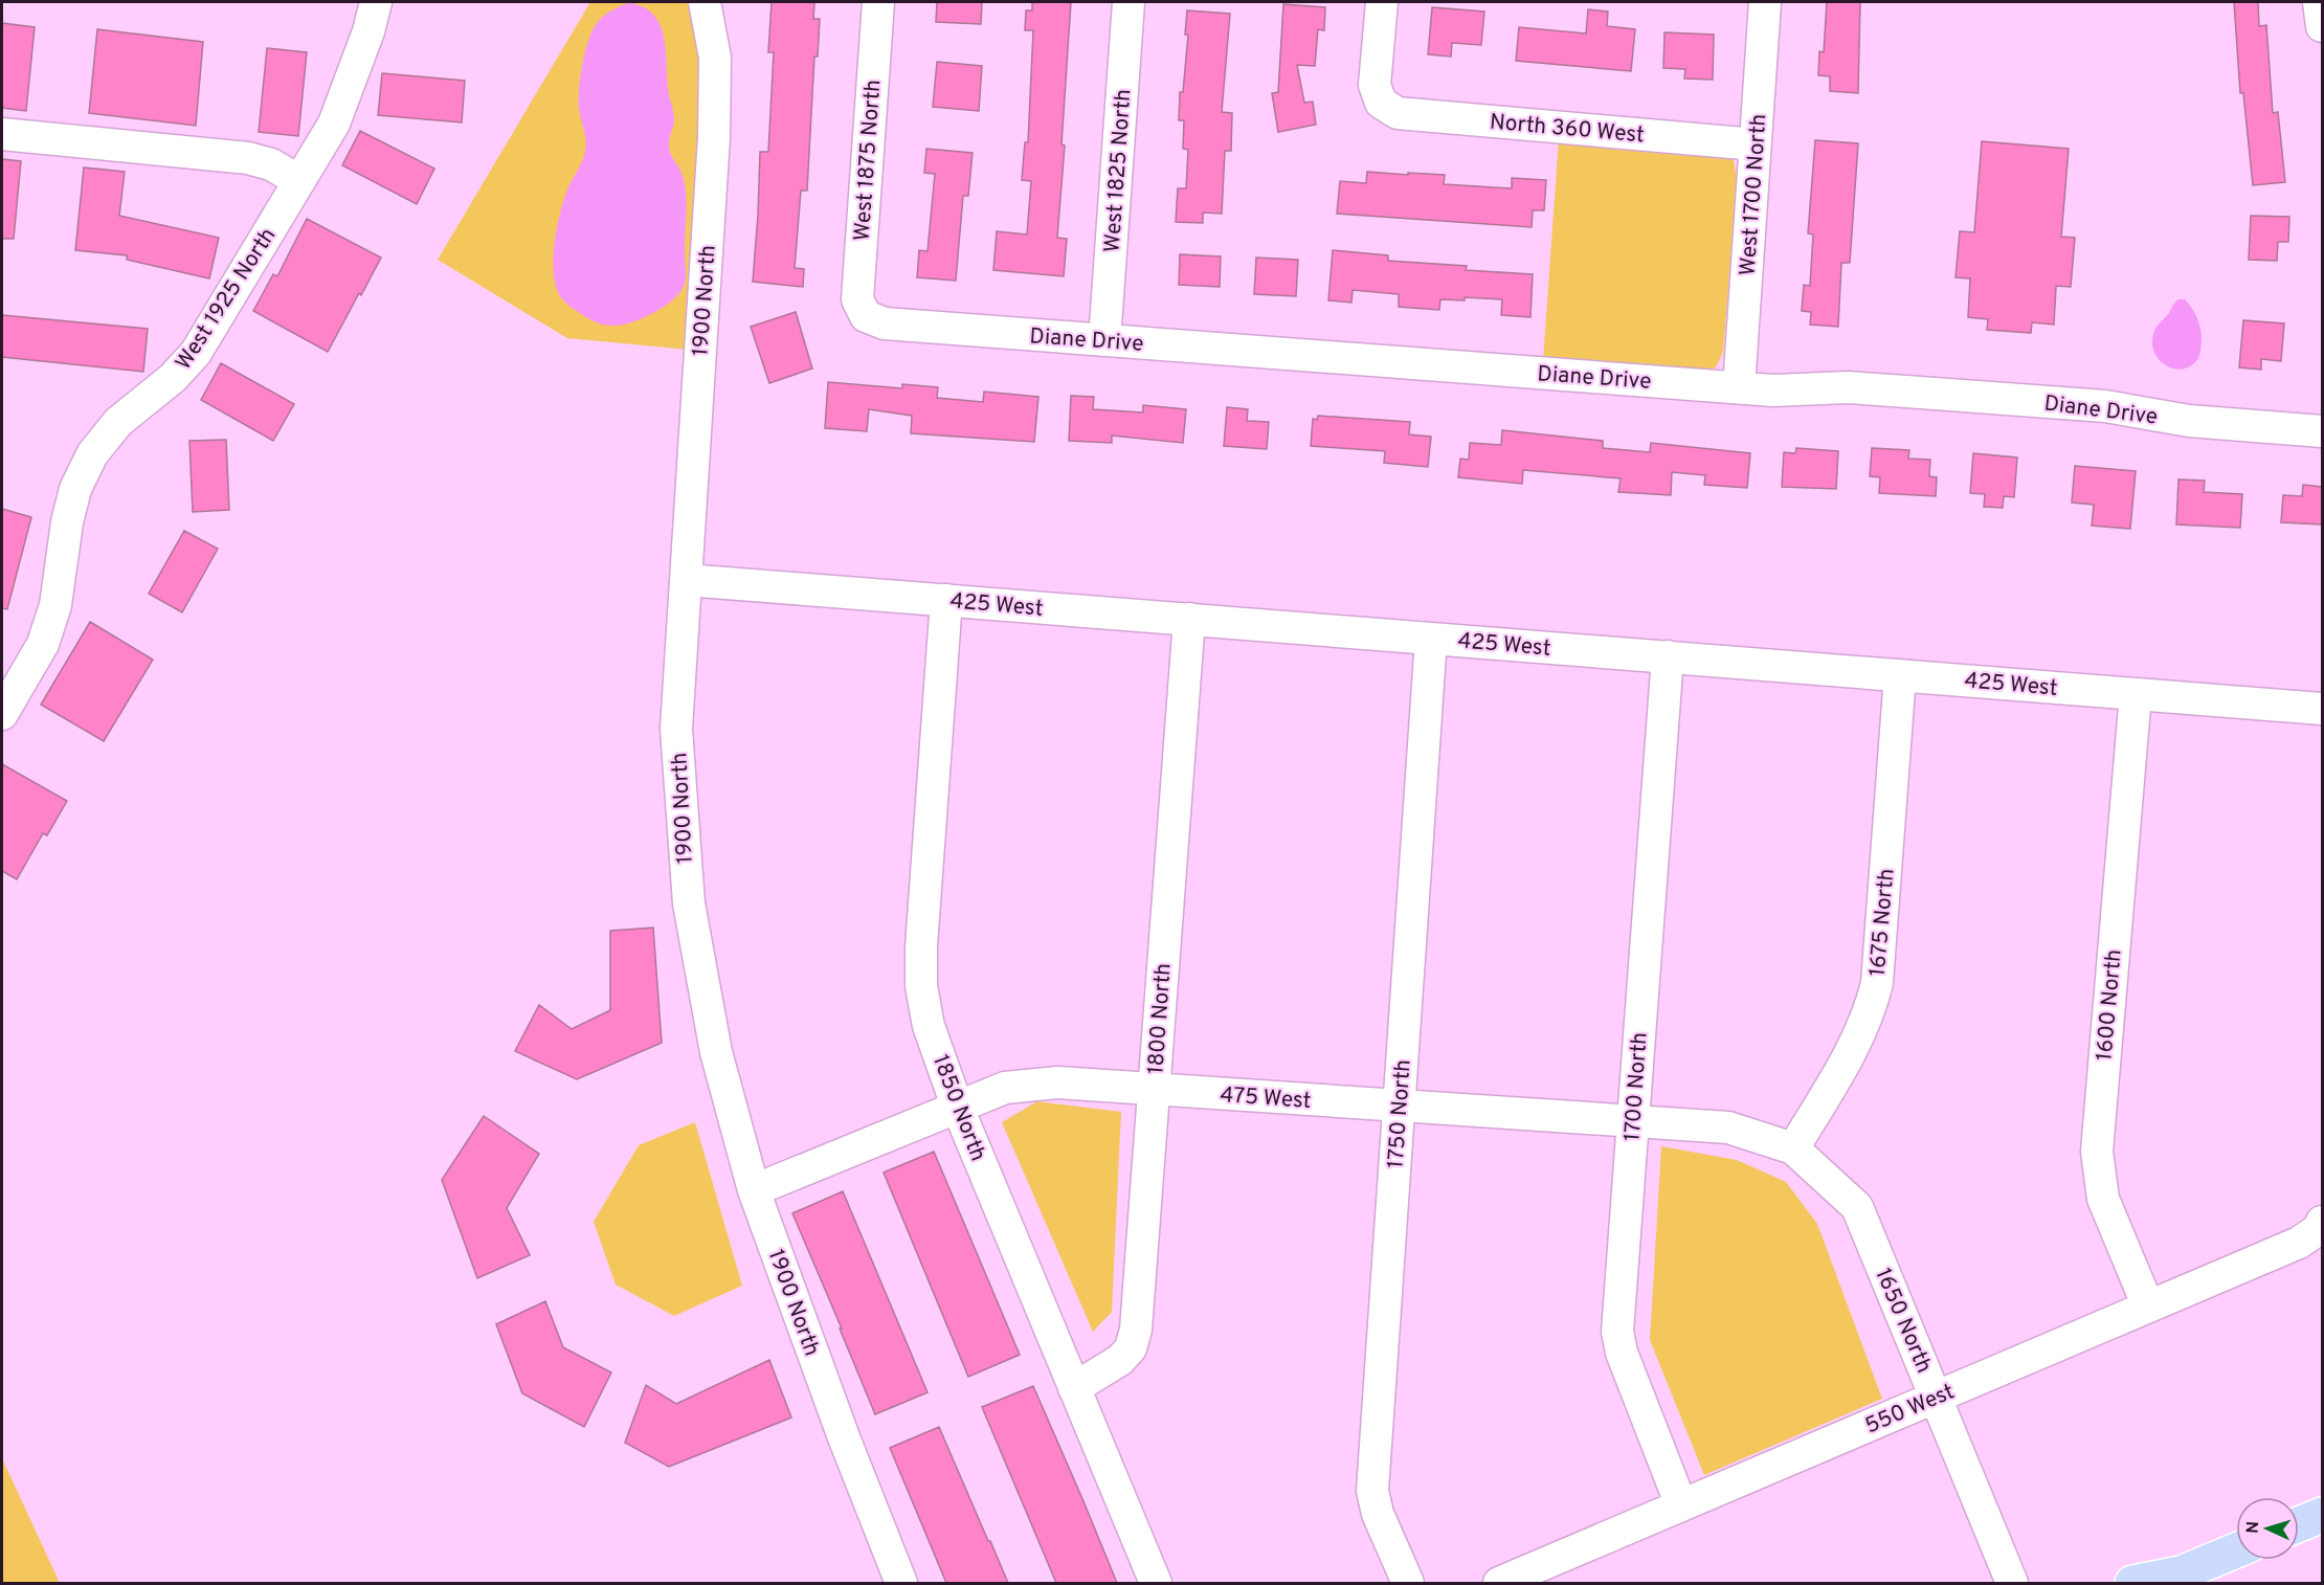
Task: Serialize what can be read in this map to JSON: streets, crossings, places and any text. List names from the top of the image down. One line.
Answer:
{"streets":{"street":["North 360 West","West 1875 North","West 1825 North","West 1700 North","West 1925 North","1900 North","Diane Drive","425 West","1675 North","1600 North","1800 North","1700 North","475 West","1850 North","1750 North","1650 North","550 West"]},"crossings":[["North 360 West","West 1700 North"],["West 1875 North","Diane Drive"],["West 1825 North","Diane Drive"],["West 1700 North","Diane Drive"],["1900 North","425 West"],["1900 North","475 West"],["425 West","1675 North"],["425 West","1600 North"],["425 West","1800 North"],["425 West","1700 North"],["425 West","1850 North"],["425 West","1750 North"],["1675 North","475 West"],["1675 North","1650 North"],["1600 North","550 West"],["1800 North","475 West"],["1800 North","1850 North"],["1700 North","475 West"],["1700 North","550 West"],["475 West","1850 North"],["475 West","1750 North"],["475 West","1650 North"],["1650 North","550 West"]],"north":"left"}
